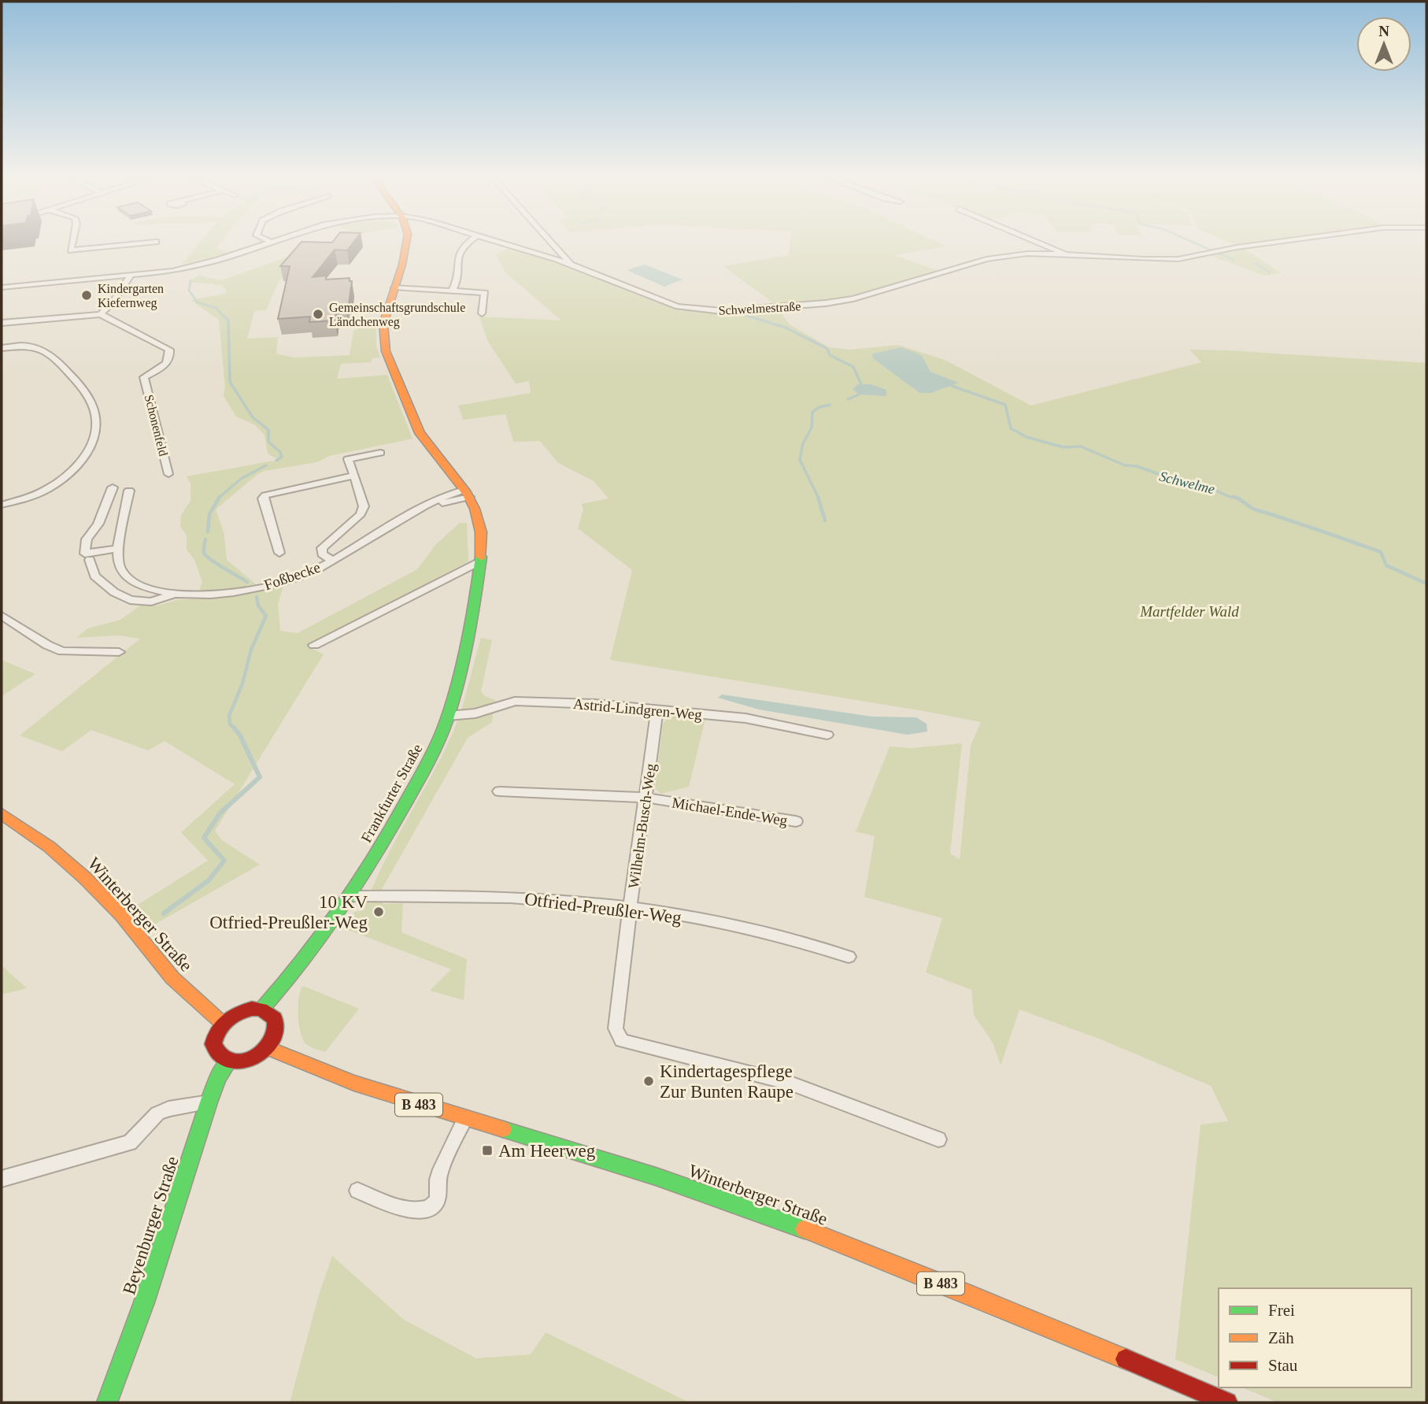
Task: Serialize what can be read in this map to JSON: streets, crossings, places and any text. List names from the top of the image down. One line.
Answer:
{"streets":{"main road":["Frankfurter Straße","Winterberger Straße","B 483","Beyenburger Straße"],"street":["Schwelmestraße","Schonenfeld","Foßbecke","Astrid-Lindgren-Weg","Michael-Ende-Weg","Wilhelm-Busch-Weg","Otfried-Preußler-Weg"]},"crossings":[["Foßbecke","Frankfurter Straße"],["Astrid-Lindgren-Weg","Frankfurter Straße"],["Astrid-Lindgren-Weg","Wilhelm-Busch-Weg"],["Frankfurter Straße","Otfried-Preußler-Weg"],["Frankfurter Straße","Winterberger Straße"],["Frankfurter Straße","Beyenburger Straße"],["Michael-Ende-Weg","Wilhelm-Busch-Weg"],["Wilhelm-Busch-Weg","Otfried-Preußler-Weg"],["Winterberger Straße","Beyenburger Straße"]],"water":["Schwelme"],"parks":["Martfelder Wald"],"places":{"other":["Kindergarten Kiefernweg","Gemeinschaftsgrundschule Ländchenweg","10 KV Otfried-Preußler-Weg","Kindertagespflege Zur Bunten Raupe"],"transit":["Am Heerweg"]},"legend":["Frei","Zäh","Stau"],"north":"top"}
